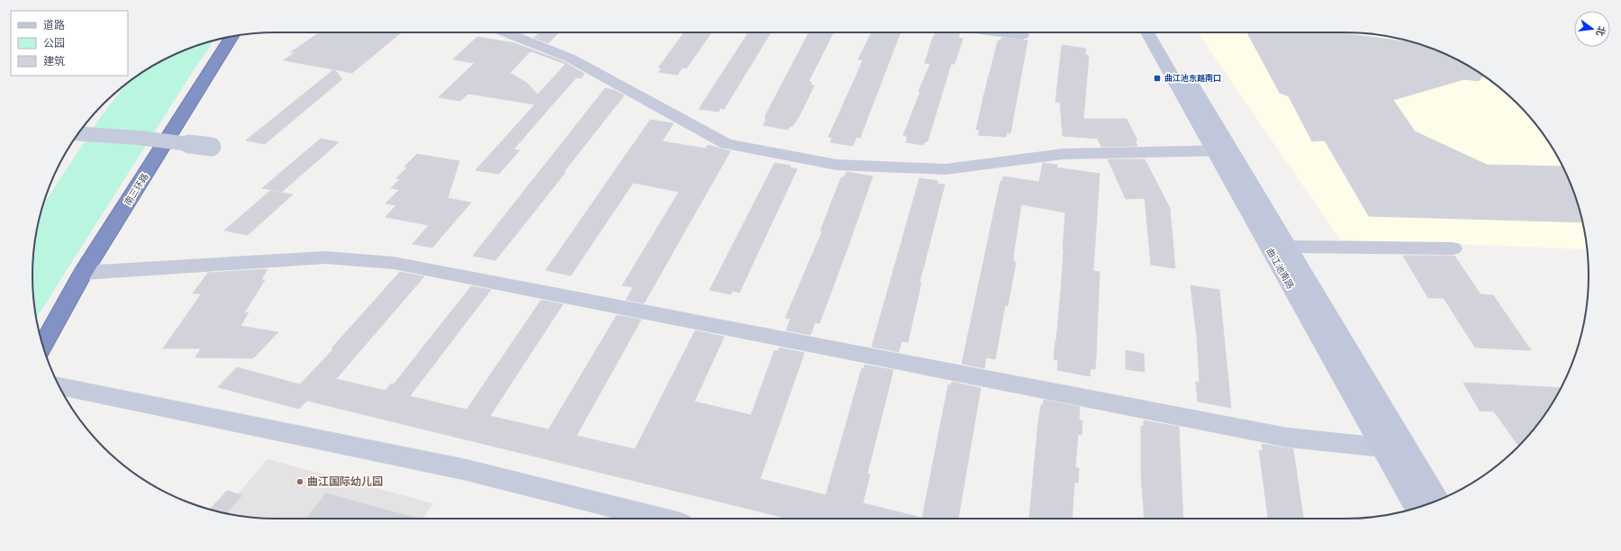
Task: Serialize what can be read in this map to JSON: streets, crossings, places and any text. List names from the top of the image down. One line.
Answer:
{"streets":{"highway":["南三环路"],"main road":["曲江池南路"]},"places":{"transit":["曲江池东路南口"],"other":["曲江国际幼儿园"]},"legend":["道路","公园","建筑"],"north":"right"}
